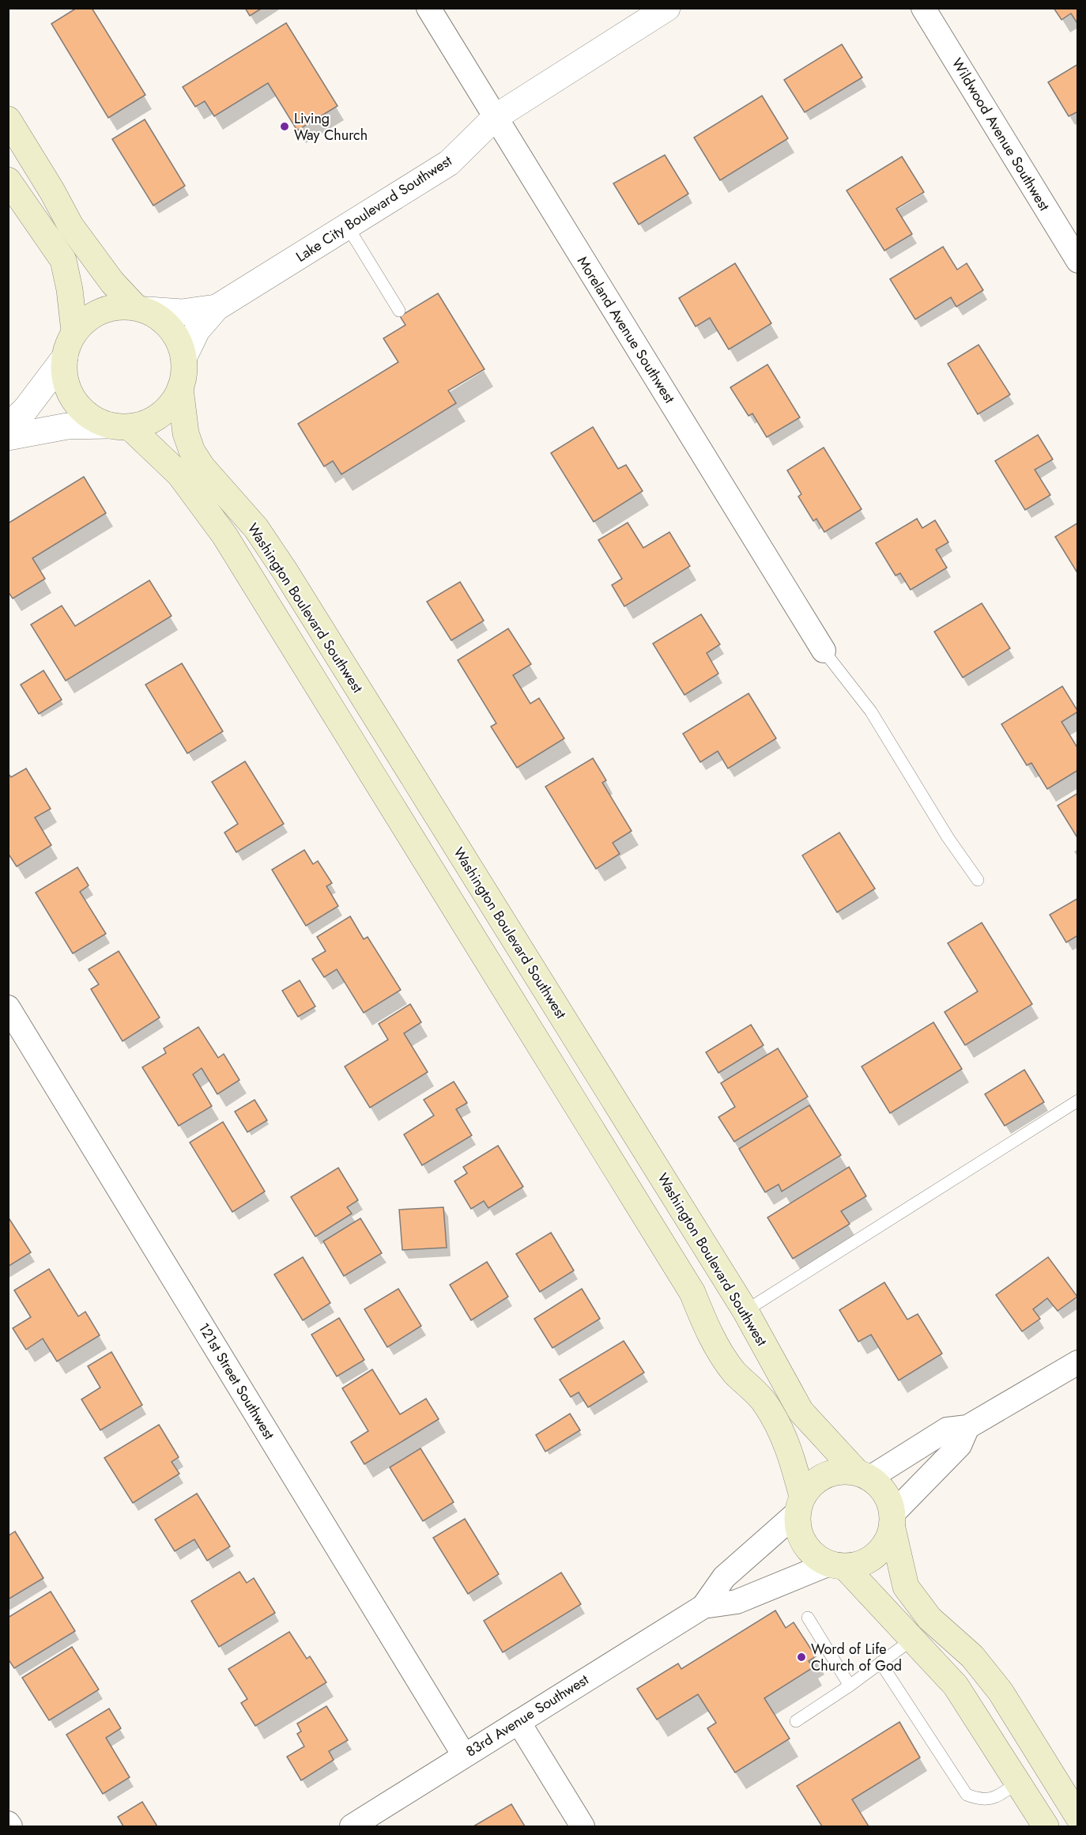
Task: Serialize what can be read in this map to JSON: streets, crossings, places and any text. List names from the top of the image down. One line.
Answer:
{"streets":{"main road":["Washington Boulevard Southwest"],"street":["Wildwood Avenue Southwest","Lake City Boulevard Southwest","Moreland Avenue Southwest","121st Street Southwest","83rd Avenue Southwest"]},"crossings":[["Lake City Boulevard Southwest","Moreland Avenue Southwest"],["Lake City Boulevard Southwest","Washington Boulevard Southwest"],["Washington Boulevard Southwest","83rd Avenue Southwest"],["121st Street Southwest","83rd Avenue Southwest"]],"places":["Living Way Church","Word of Life Church of God"]}
